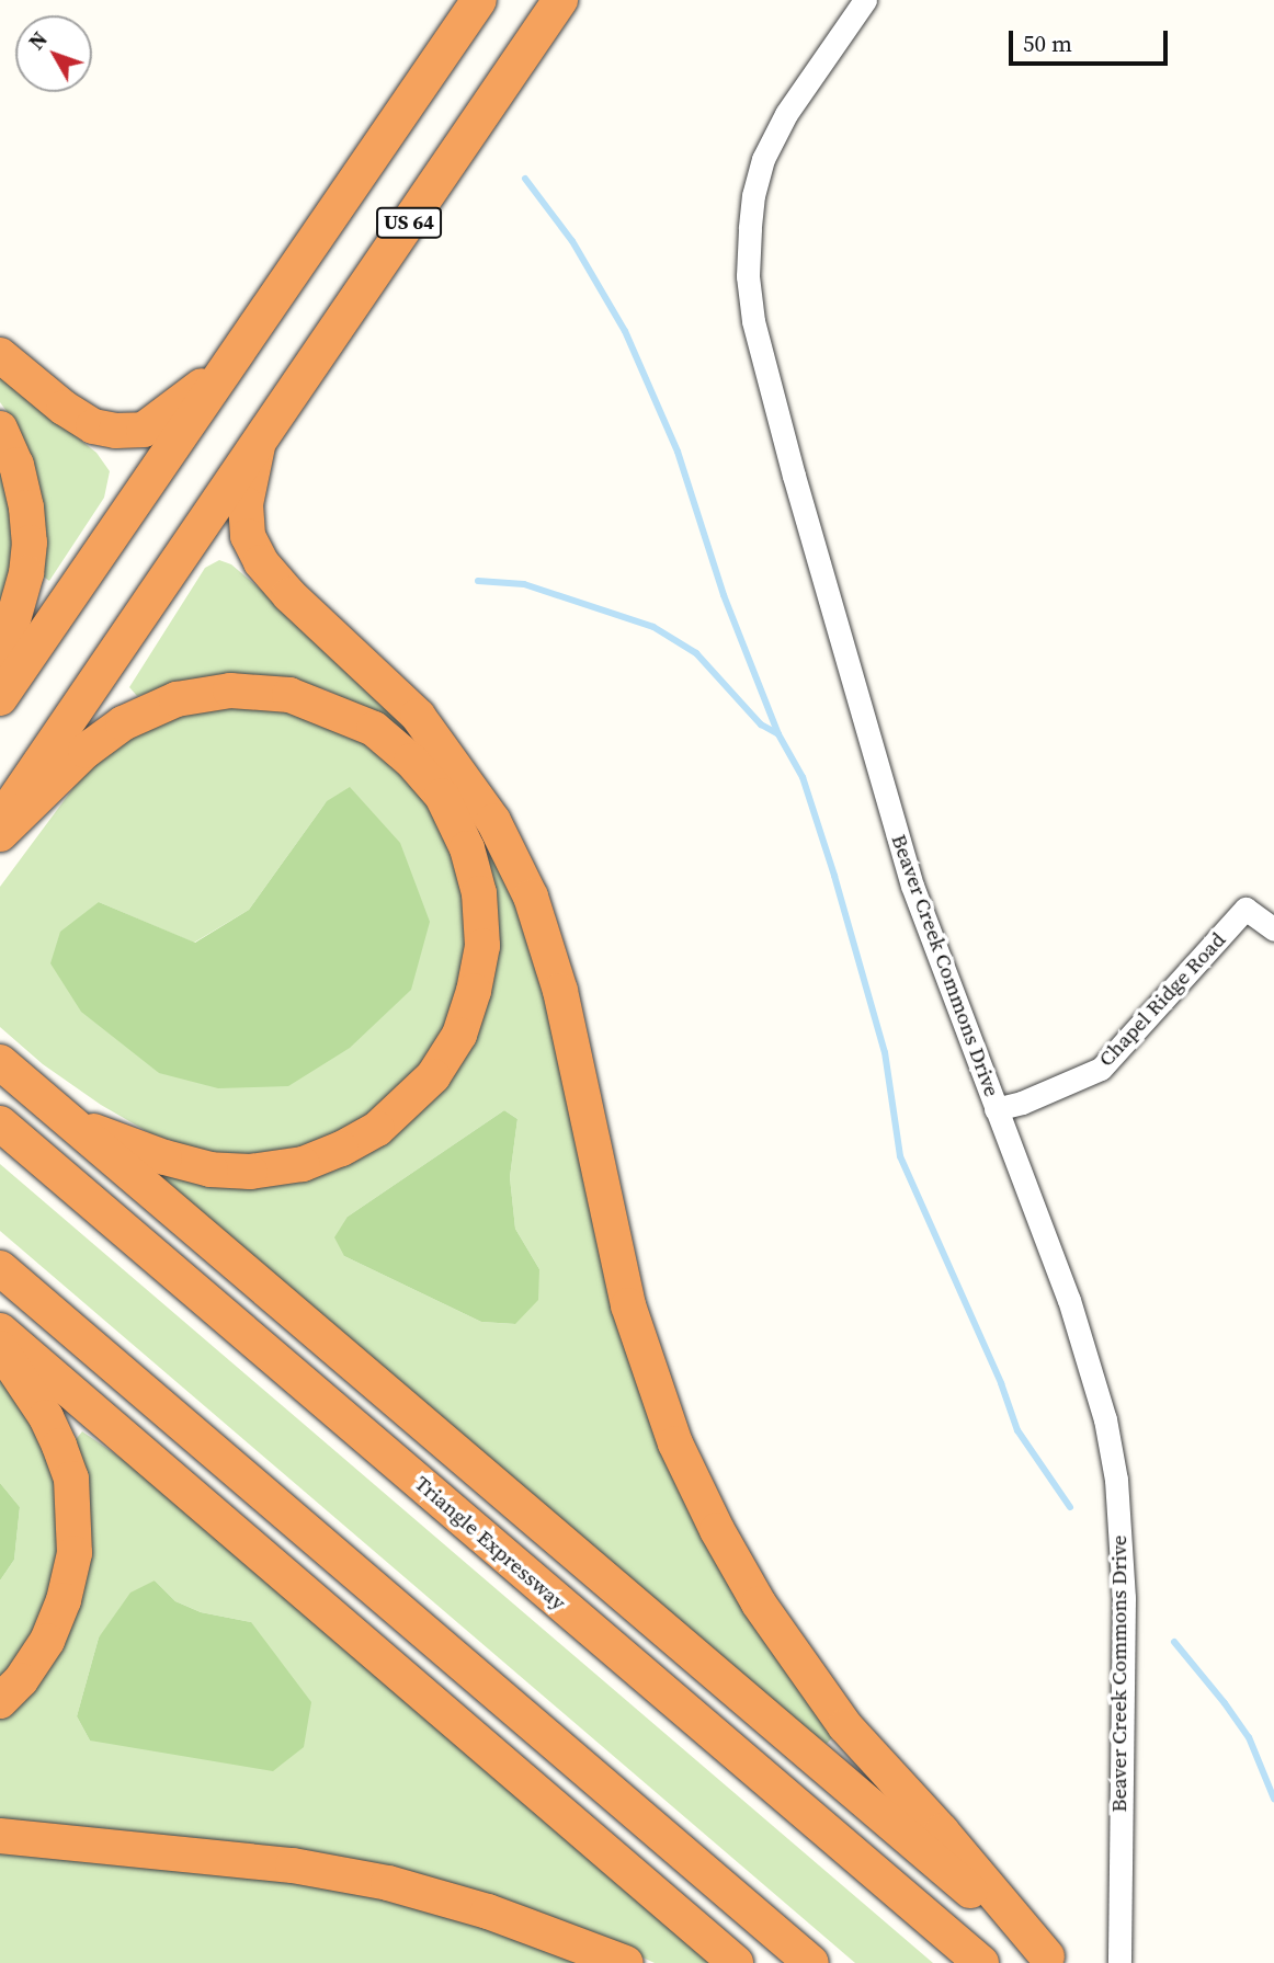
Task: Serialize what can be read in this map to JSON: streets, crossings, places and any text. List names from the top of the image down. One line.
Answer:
{"streets":{"highway":["US 64","Triangle Expressway"],"street":["Beaver Creek Commons Drive","Chapel Ridge Road"]},"crossings":[["Beaver Creek Commons Drive","Chapel Ridge Road"]],"scale_bar":"50 m","north":"top left"}
